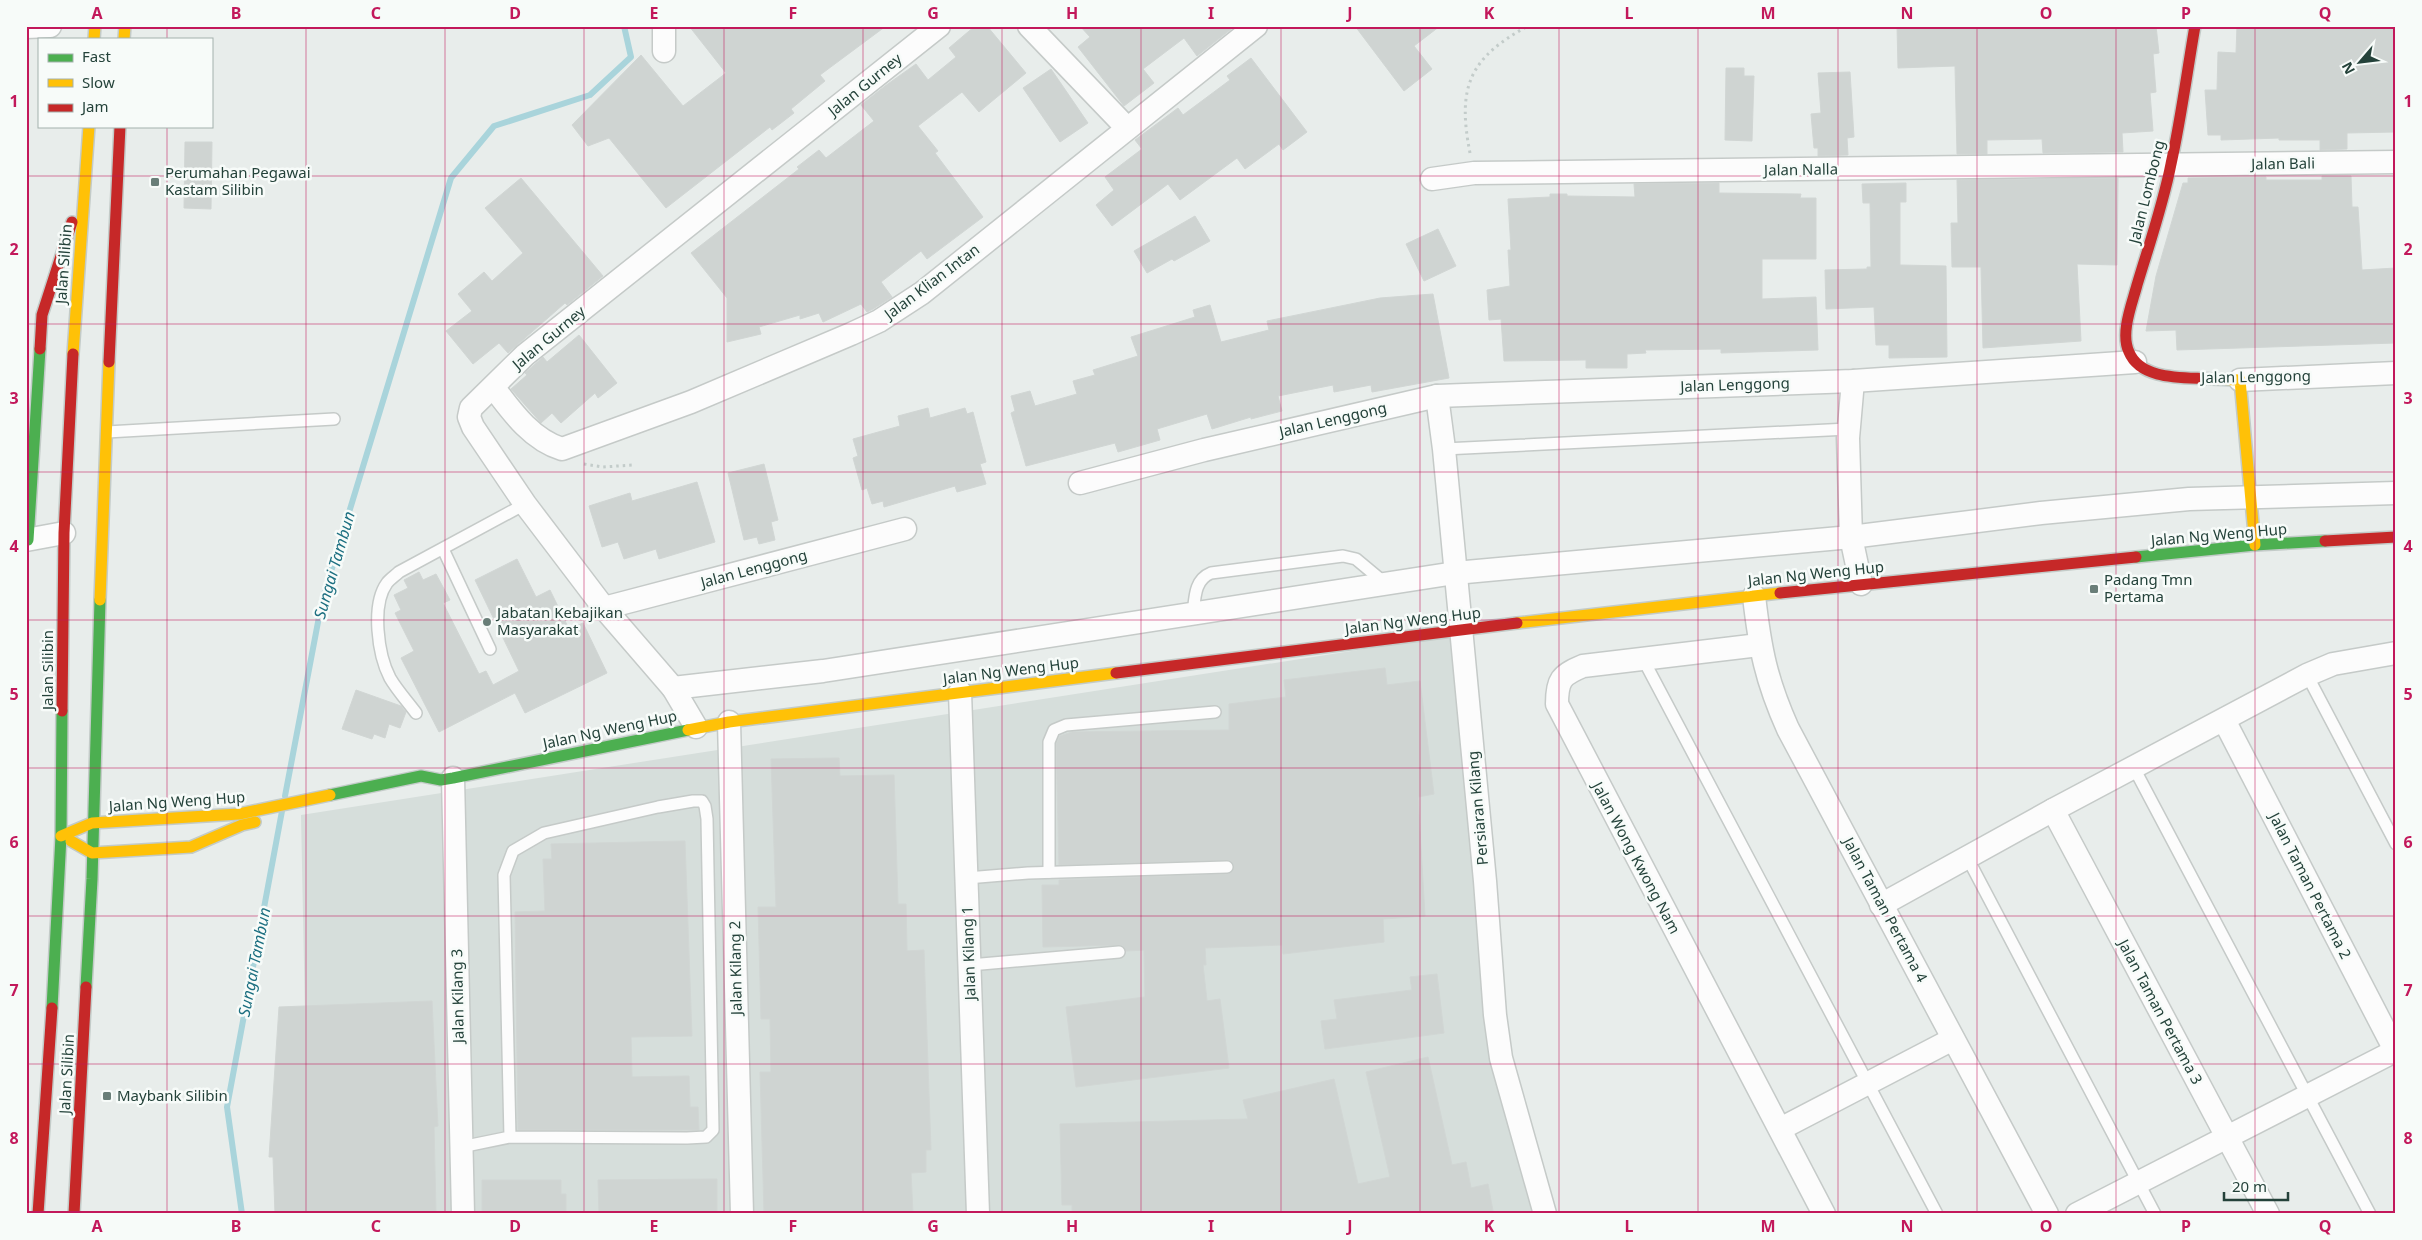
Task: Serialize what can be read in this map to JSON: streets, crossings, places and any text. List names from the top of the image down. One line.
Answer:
{"streets":{"main road":["Jalan Lombong","Jalan Silibin","Jalan Lenggong","Jalan Ng Weng Hup"],"street":["Jalan Gurney","Jalan Bali","Jalan Nalla","Jalan Klian Intan","Persiaran Kilang","Jalan Wong Kwong Nam","Jalan Taman Pertama 2","Jalan Taman Pertama 4","Jalan Kilang 1","Jalan Kilang 2","Jalan Kilang 3","Jalan Taman Pertama 3"]},"crossings":[["Jalan Gurney","Jalan Lenggong"],["Jalan Gurney","Jalan Ng Weng Hup"],["Jalan Bali","Jalan Nalla"],["Jalan Bali","Jalan Lombong"],["Jalan Nalla","Jalan Lombong"],["Jalan Lombong","Jalan Lenggong"],["Jalan Silibin","Jalan Ng Weng Hup"],["Jalan Lenggong","Persiaran Kilang"],["Jalan Ng Weng Hup","Persiaran Kilang"],["Jalan Ng Weng Hup","Jalan Taman Pertama 4"],["Jalan Ng Weng Hup","Jalan Kilang 1"],["Jalan Ng Weng Hup","Jalan Kilang 2"],["Jalan Ng Weng Hup","Jalan Kilang 3"],["Jalan Wong Kwong Nam","Jalan Taman Pertama 4"]],"water":["Sungai Tambun"],"places":{"transit":["Perumahan Pegawai Kastam Silibin","Padang Tmn Pertama","Maybank Silibin"],"other":["Jabatan Kebajikan Masyarakat"]},"legend":["Fast","Slow","Jam"],"scale_bar":"20 m","north":"bottom left","grid":{"columns":["A","B","C","D","E","F","G","H","I","J","K","L","M","N","O","P","Q"],"rows":["1","2","3","4","5","6","7","8"]}}
